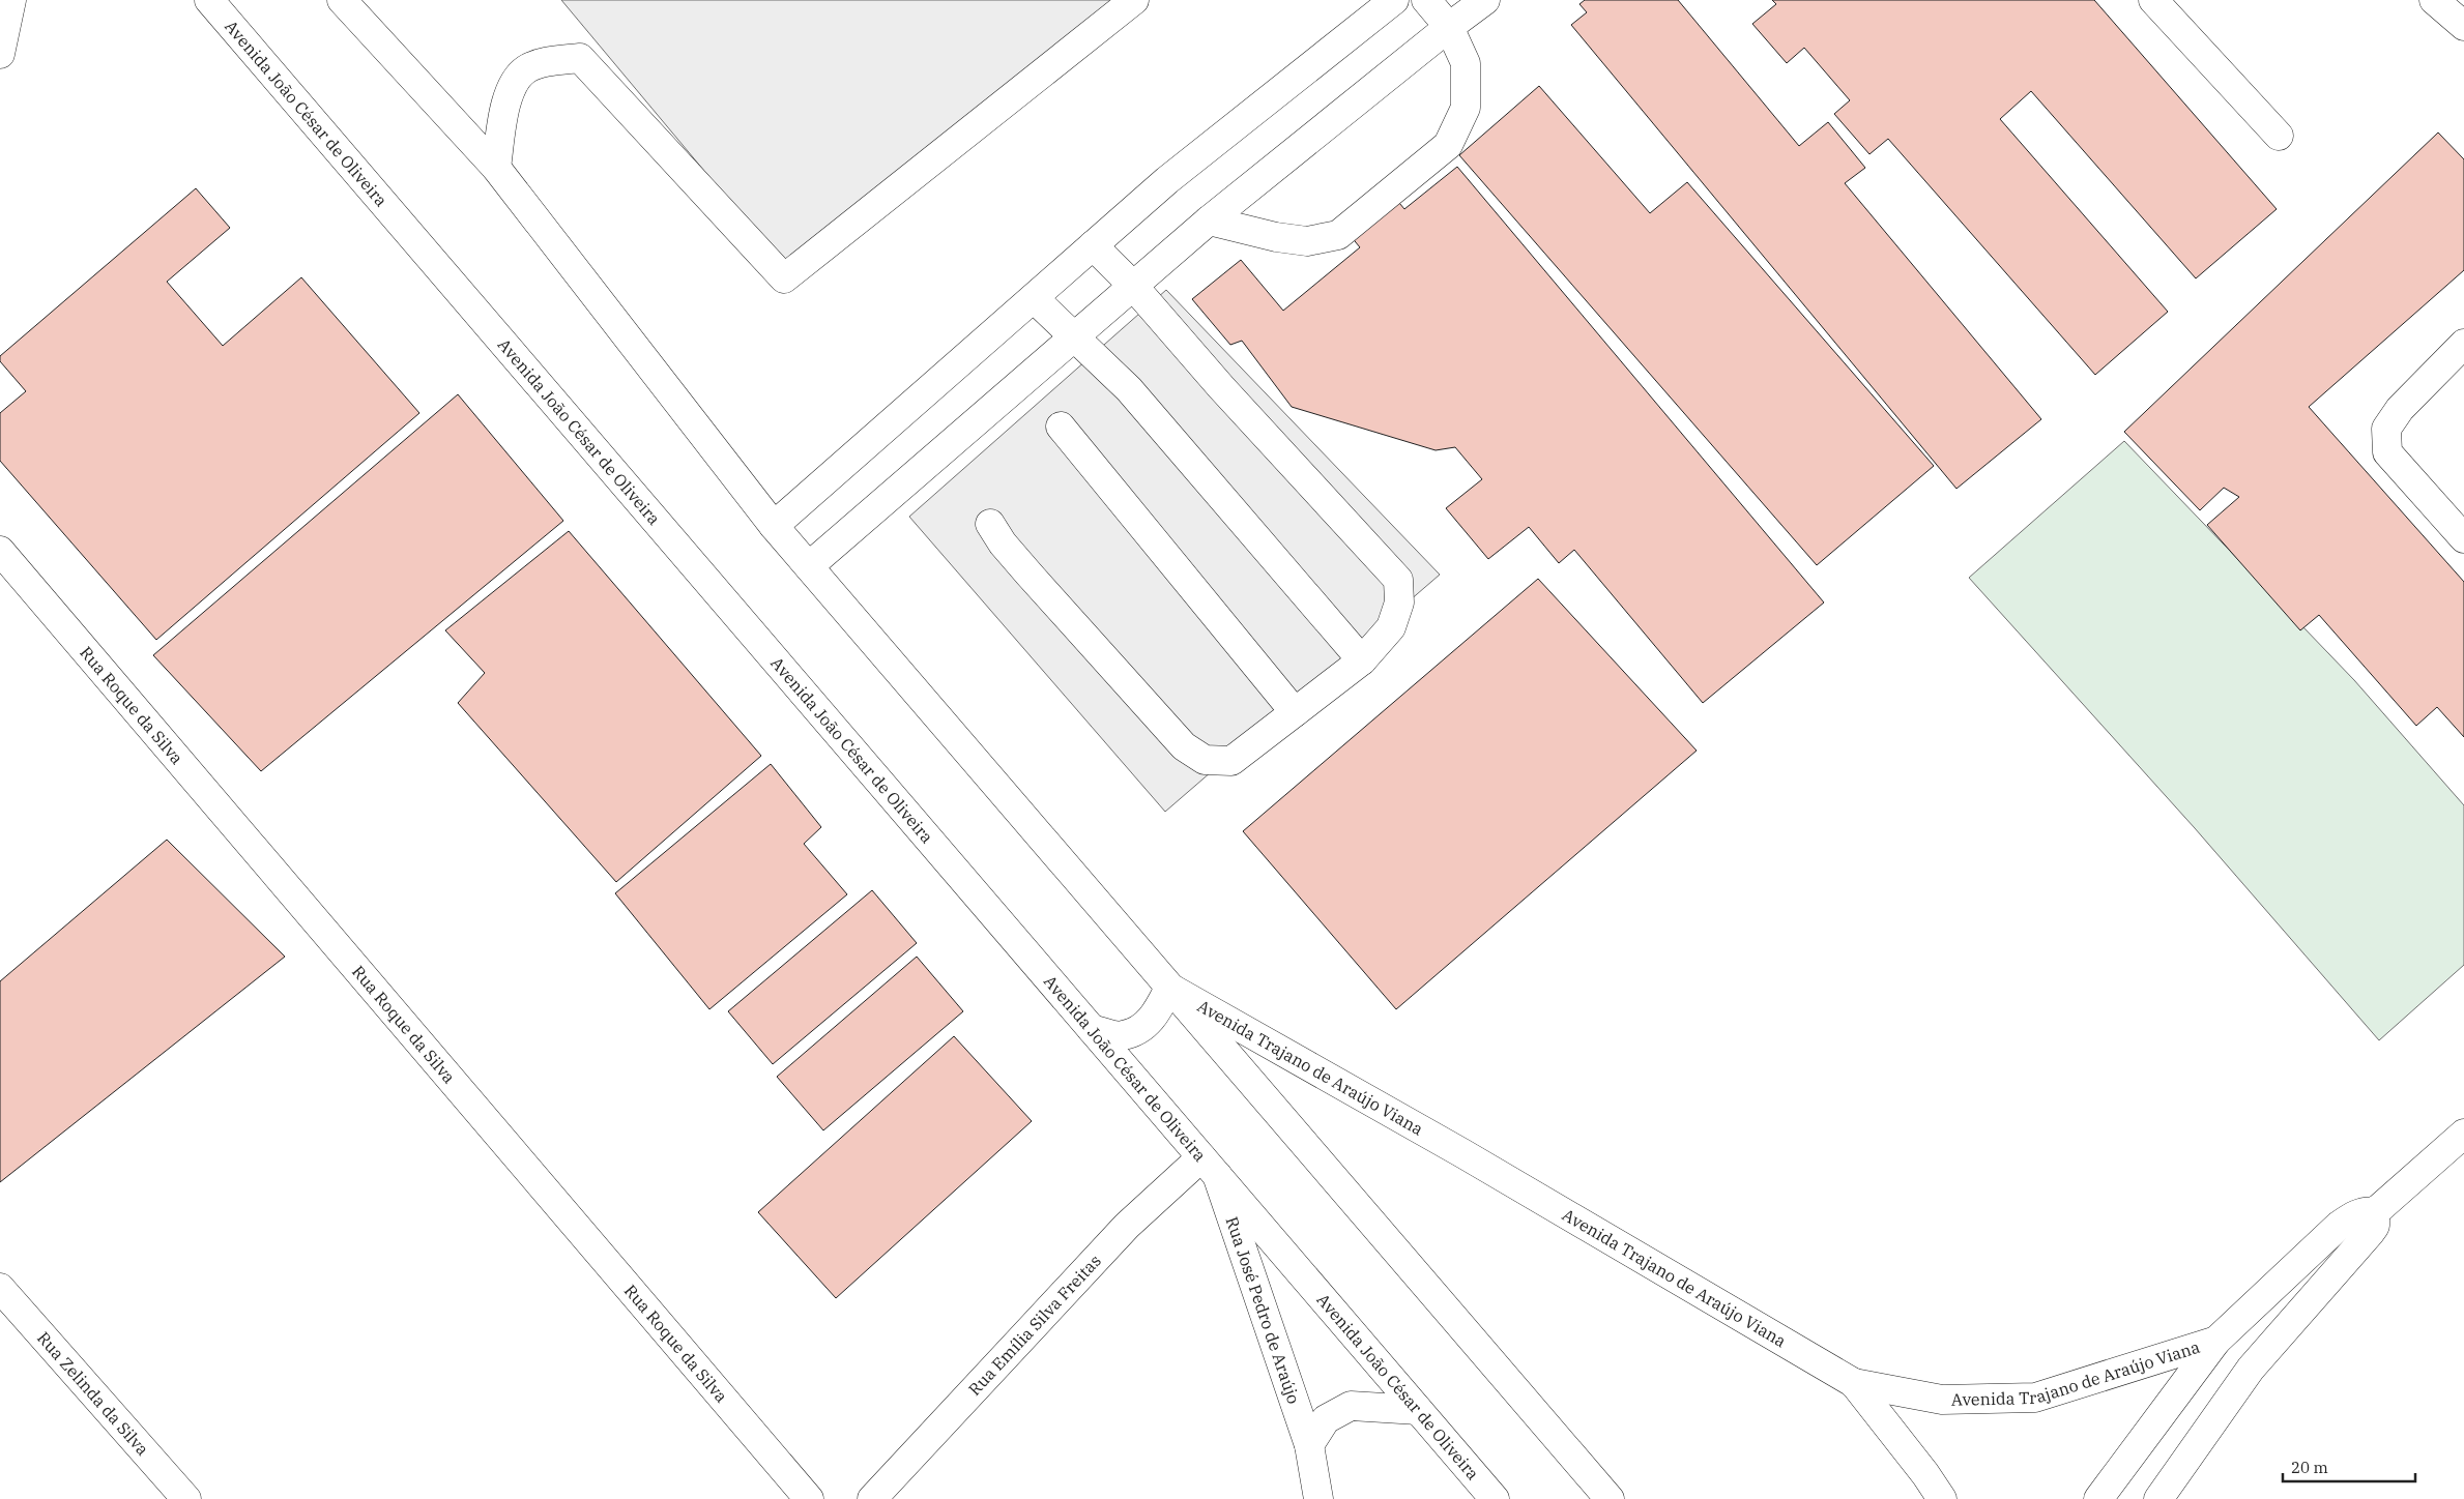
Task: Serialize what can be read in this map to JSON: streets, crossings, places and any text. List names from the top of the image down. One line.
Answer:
{"streets":{"street":["Avenida João César de Oliveira","Rua Roque da Silva","Avenida Trajano de Araújo Viana","Rua José Pedro de Araújo","Rua Emília Silva Freitas","Rua Zelinda da Silva"]},"crossings":[["Avenida João César de Oliveira","Rua José Pedro de Araújo"],["Avenida João César de Oliveira","Rua Emília Silva Freitas"],["Rua José Pedro de Araújo","Rua Emília Silva Freitas"]],"scale_bar":"20 m"}
